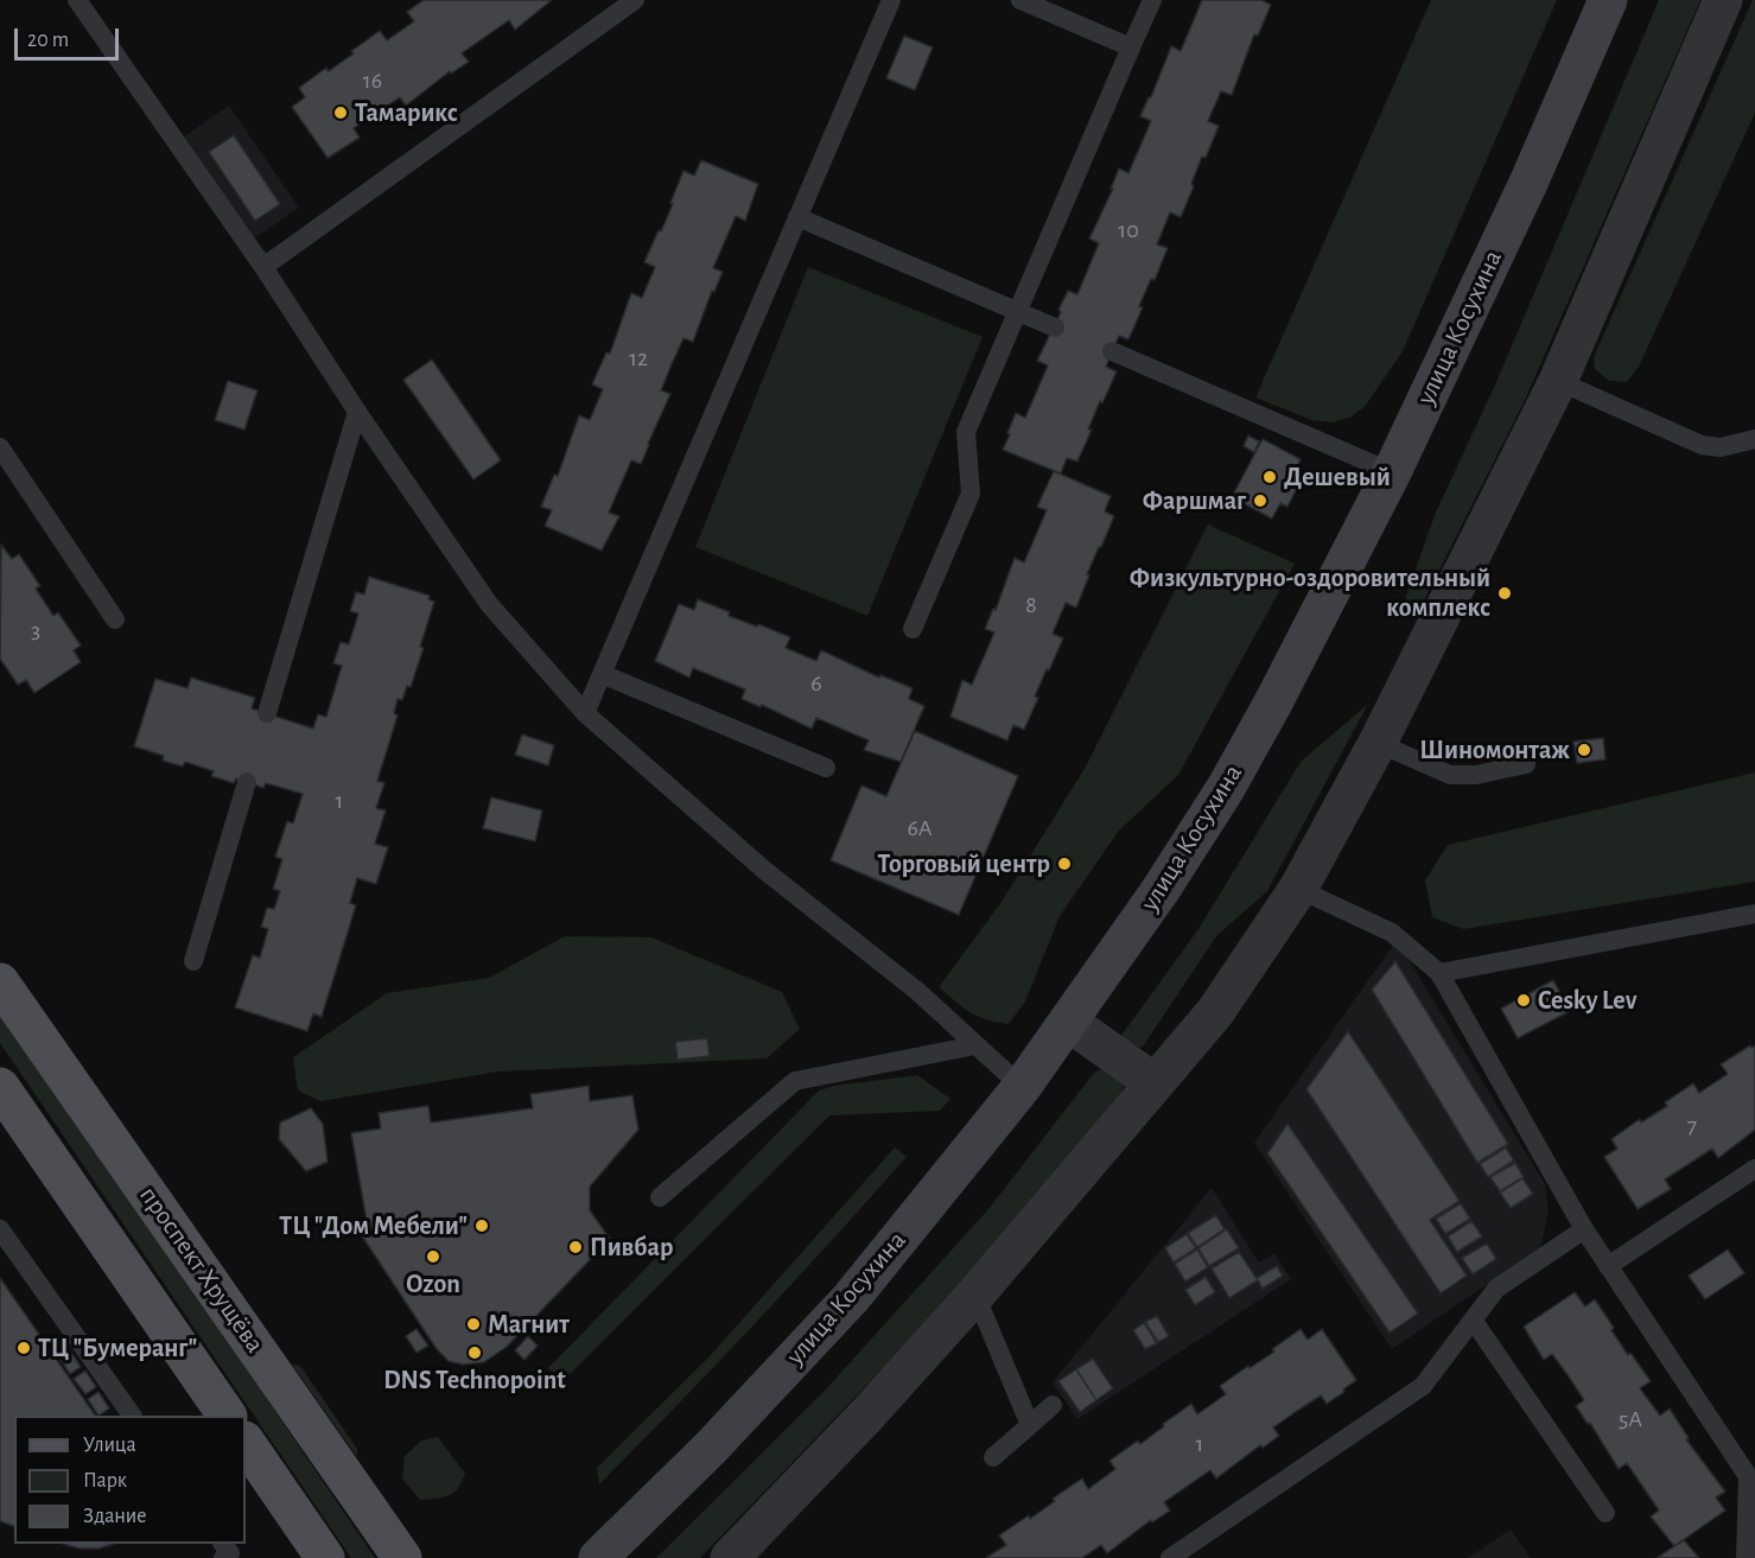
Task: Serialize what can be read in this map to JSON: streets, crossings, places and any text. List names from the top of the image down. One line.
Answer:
{"streets":{"main road":["улица Косухина","проспект Хрущёва"]},"places":["Тамарикс","Дешевый","Фаршмаг","Физкультурно-оздоровительный комплекс","Шиномонтаж","Торговый центр","Cesky Lev","ТЦ \"Дом Мебели\"","Пивбар","Ozon","Магнит","ТЦ \"Бумеранг\"","DNS Technopoint"],"house_numbers":["16","10","12","8","3","6","1","6А","7","5А","1"],"legend":["Улица","Парк","Здание"],"scale_bar":"20 m"}
